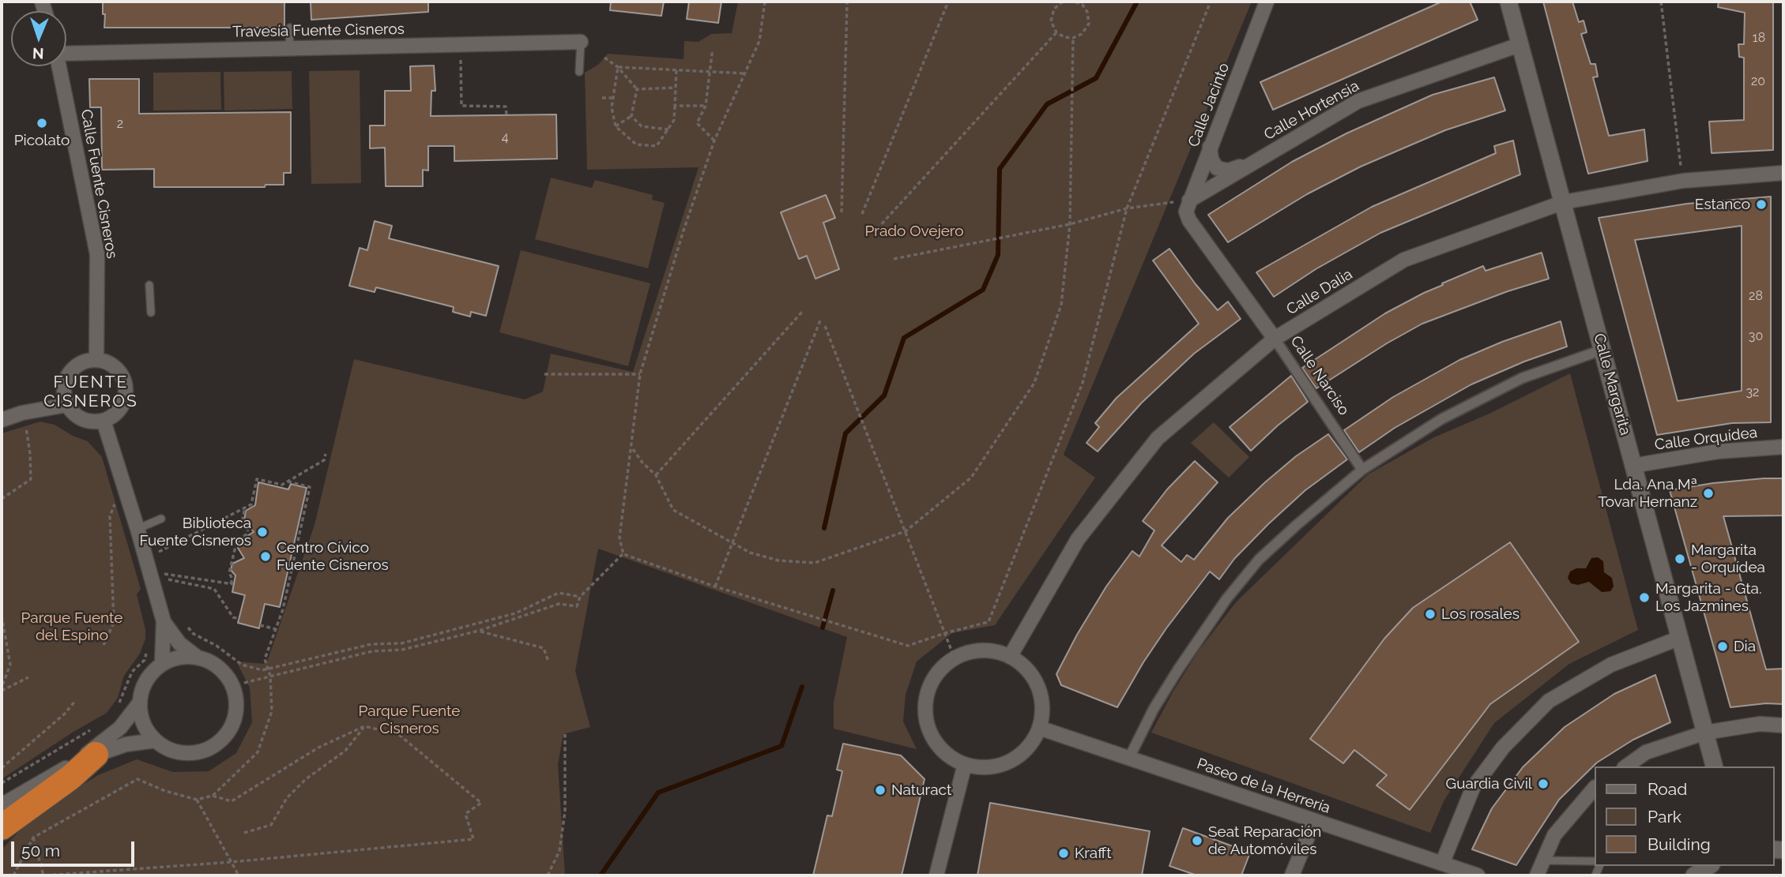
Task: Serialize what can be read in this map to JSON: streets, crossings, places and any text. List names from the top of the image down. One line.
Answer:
{"streets":{"street":["Travesía Fuente Cisneros","Calle Jacinto","Calle Hortensia","Calle Fuente Cisneros","Calle Dalia","Calle Narciso","Calle Margarita","Calle Orquídea","Paseo de la Herrería"]},"crossings":[["Calle Jacinto","Calle Hortensia"],["Calle Jacinto","Calle Narciso"],["Calle Hortensia","Calle Margarita"],["Calle Dalia","Calle Narciso"],["Calle Dalia","Calle Margarita"],["Calle Dalia","Paseo de la Herrería"],["Calle Margarita","Calle Orquídea"]],"districts":["FUENTE CISNEROS"],"parks":["Prado Ovejero","Parque Fuente del Espino","Parque Fuente Cisneros"],"places":["Picolato","Estanco","Lda. Ana Mª Tovar Hernanz","Biblioteca Fuente Cisneros","Centro Cívico Fuente Cisneros","Margarita - Orquídea","Margarita - Gta. Los Jazmines","Los rosales","Dia","Guardia Civil","Naturact","Seat Reparación de Automóviles","Krafft"],"house_numbers":["18","20","2","4","28","30","32"],"legend":["Road","Park","Building"],"scale_bar":"50 m","north":"bottom"}
